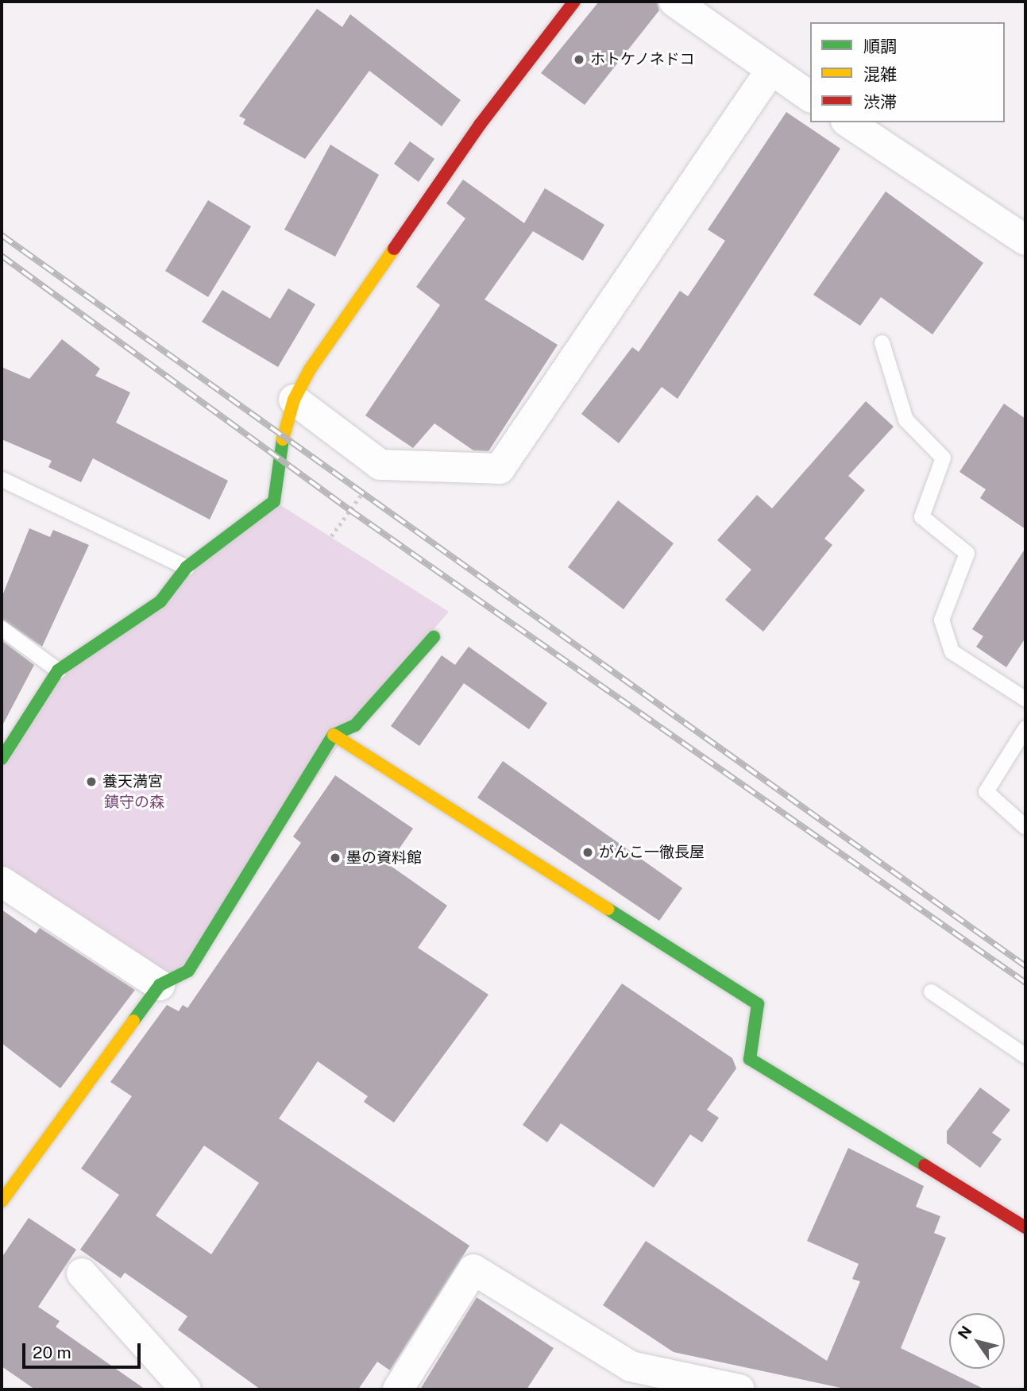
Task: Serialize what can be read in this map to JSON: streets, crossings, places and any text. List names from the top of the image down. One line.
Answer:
{"parks":["鎮守の森"],"places":["ホトケノネドコ","養天満宮","がんこ一徹長屋","墨の資料館"],"legend":["順調","混雑","渋滞"],"scale_bar":"20 m","north":"top left"}
